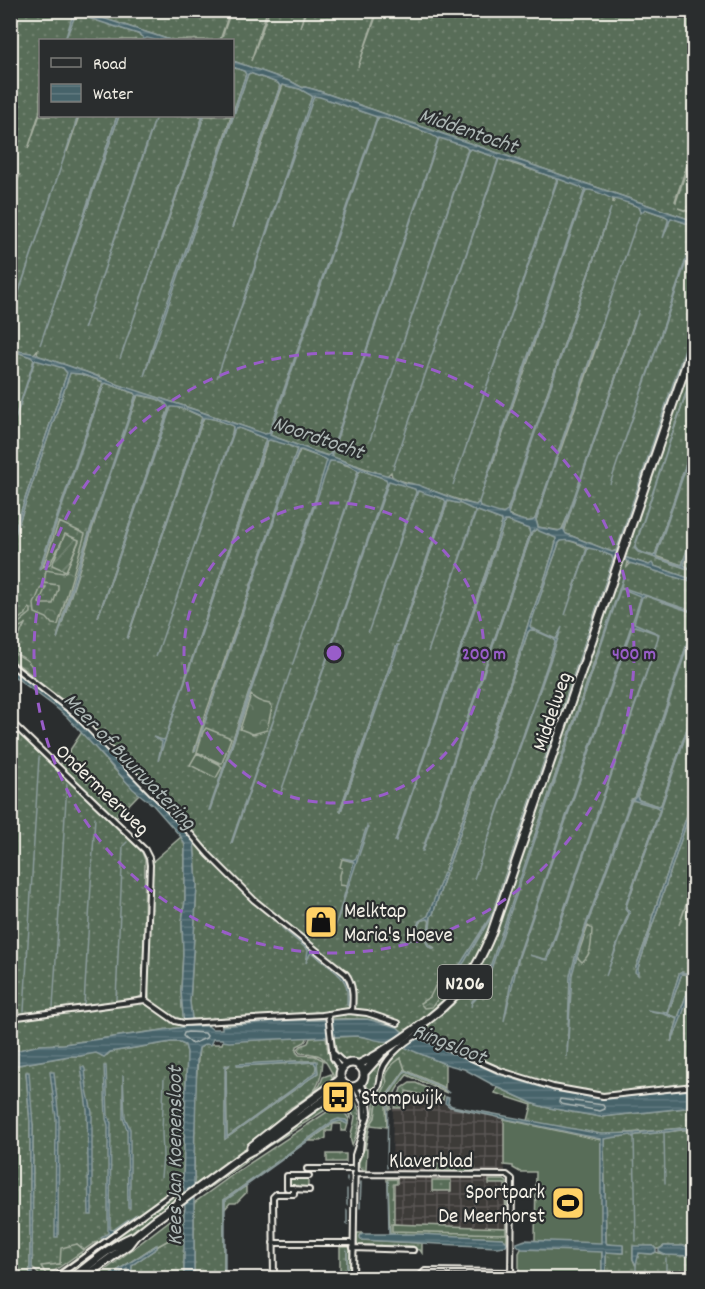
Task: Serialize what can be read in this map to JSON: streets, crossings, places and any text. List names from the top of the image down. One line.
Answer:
{"streets":{"main road":["Middelweg","N206"],"street":["Ondermeerweg","Klaverblad"]},"crossings":[["Middelweg","N206"]],"water":["Middentocht","Noordtocht","Meer of Buurwatering","Ringsloot","Kees Jan Koenensloot"],"places":{"shop":["Melktap Maria's Hoeve"],"bus stop":["Stompwijk"],"sports":["Sportpark De Meerhorst"]},"legend":["Road","Water"],"rings":["200 m","400 m"]}
